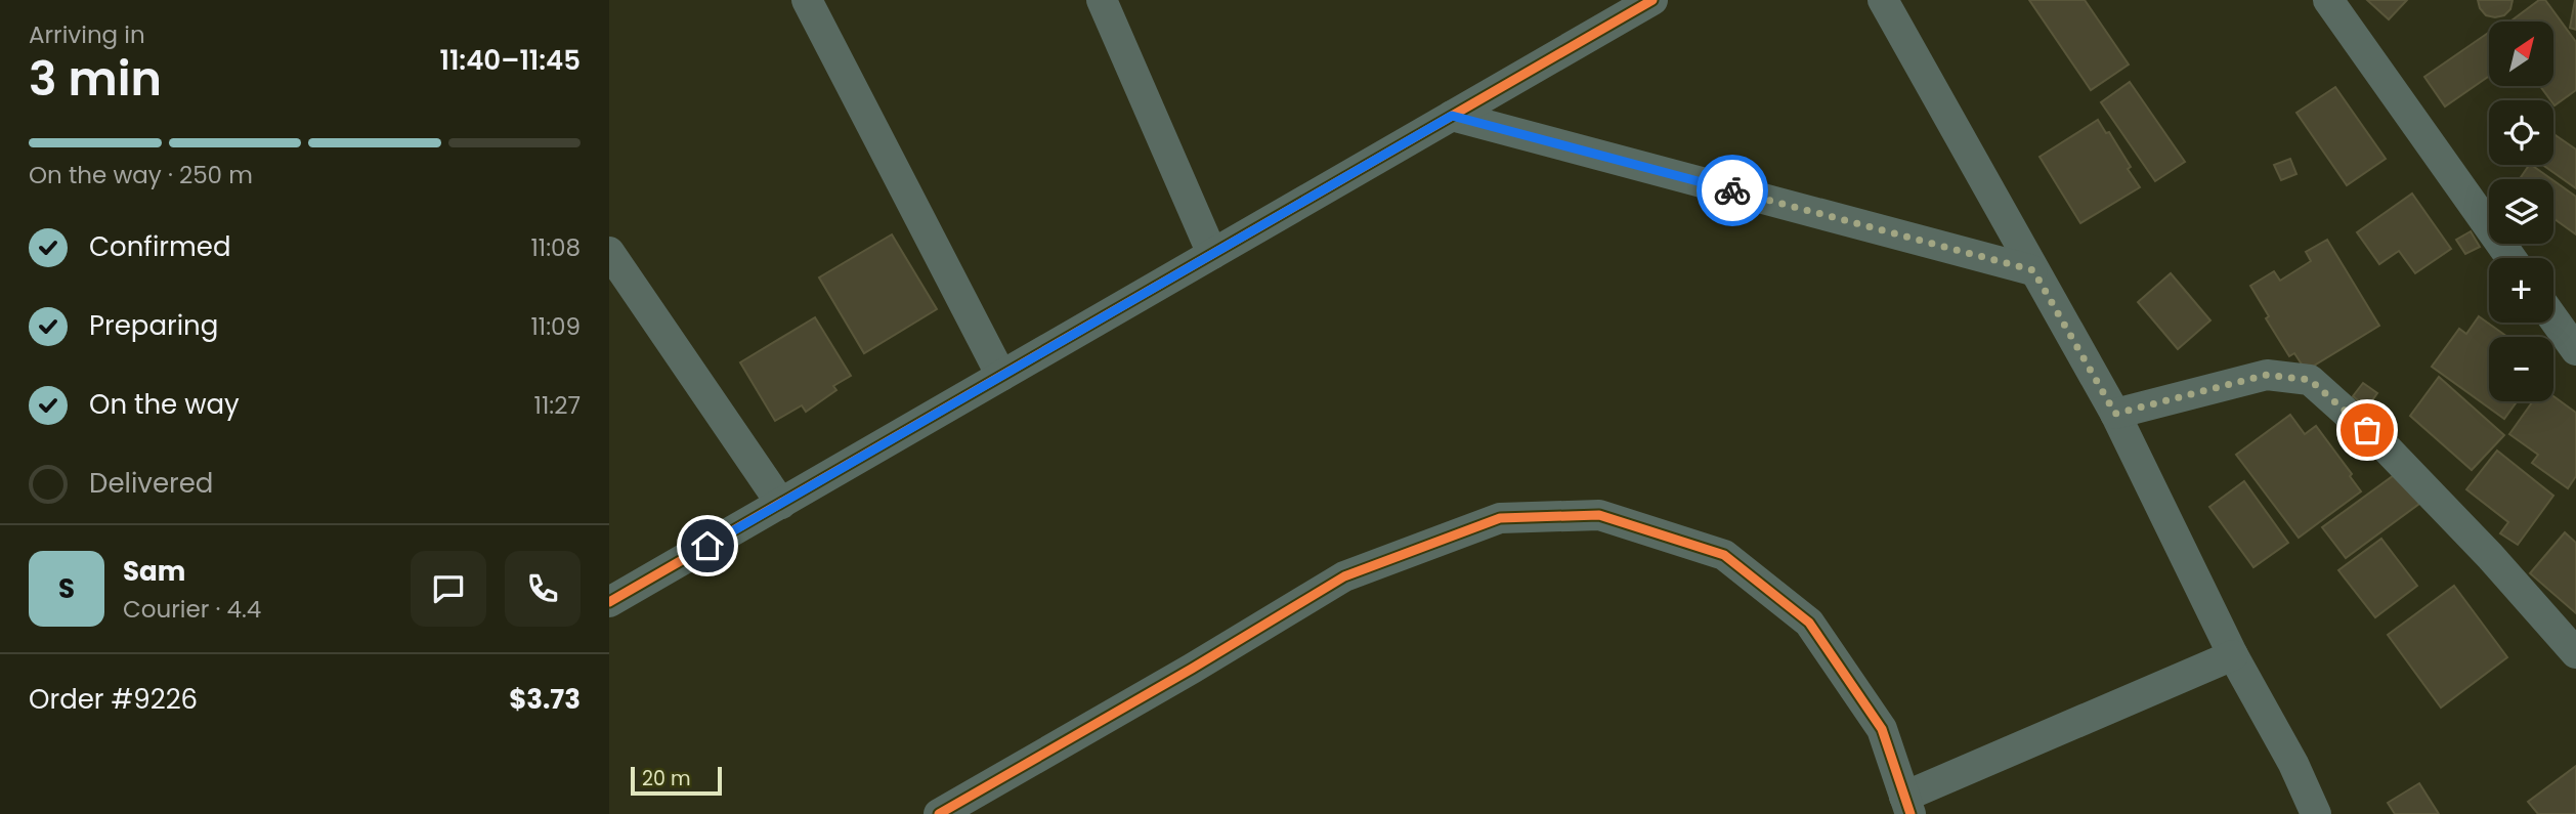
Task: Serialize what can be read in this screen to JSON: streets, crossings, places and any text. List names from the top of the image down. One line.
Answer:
{"scale_bar":"20 m","north":"top right","page":{"heading":["3 min","Arriving in","11:40–11:45"],"panel":["Sam","Courier · 4.4","Order #9226","$3.73"],"map_buttons":["+","−"],"bar":"On the way · 250 m","list":[["Confirmed","11:08"],["Preparing","11:09"],["On the way","11:27"],"Delivered"],"round":"S","scale":"20 m"}}
